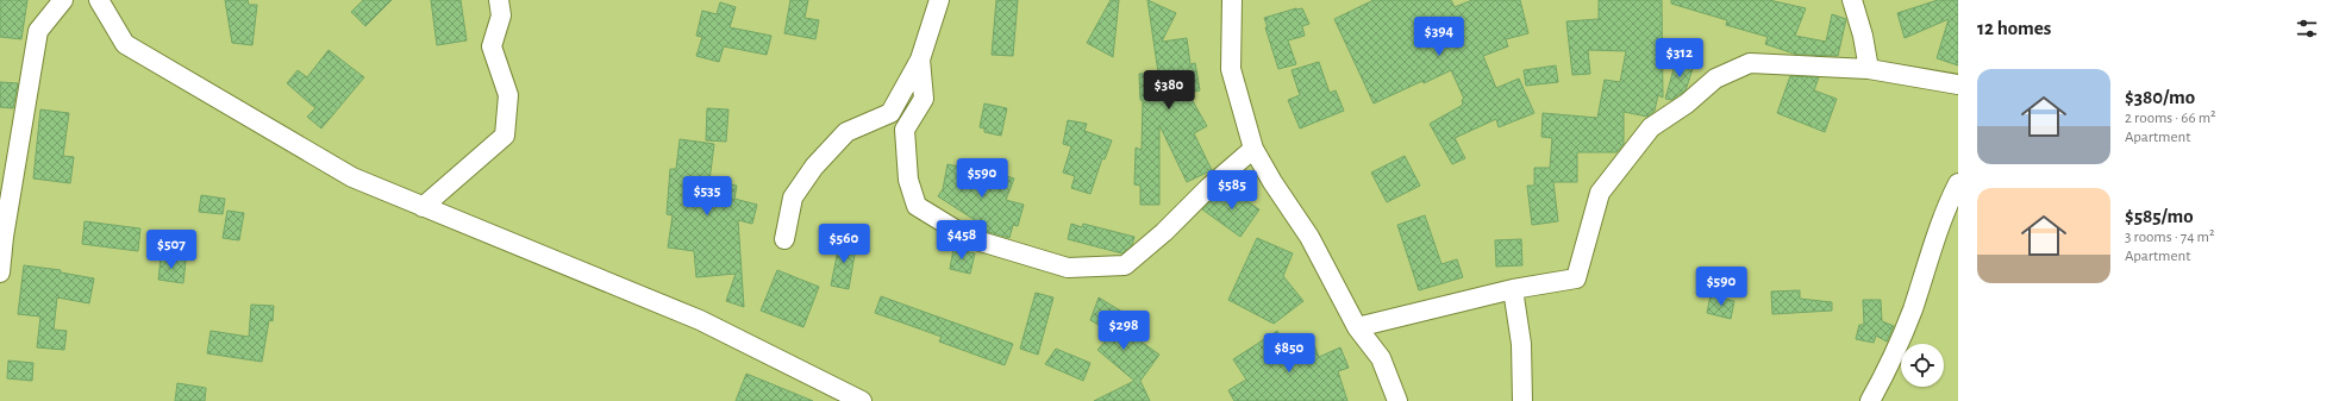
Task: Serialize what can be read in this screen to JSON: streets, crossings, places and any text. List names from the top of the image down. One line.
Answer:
{"page":{"heading":"12 homes","price":["$394","$312","$380","$590","$585","$535","$458","$560","$507","$590","$298","$850"],"list":[{"name":"$380/mo","note":"2 rooms · 66 m² · Apartment"},{"name":"$585/mo","note":"3 rooms · 74 m² · Apartment"}]}}
